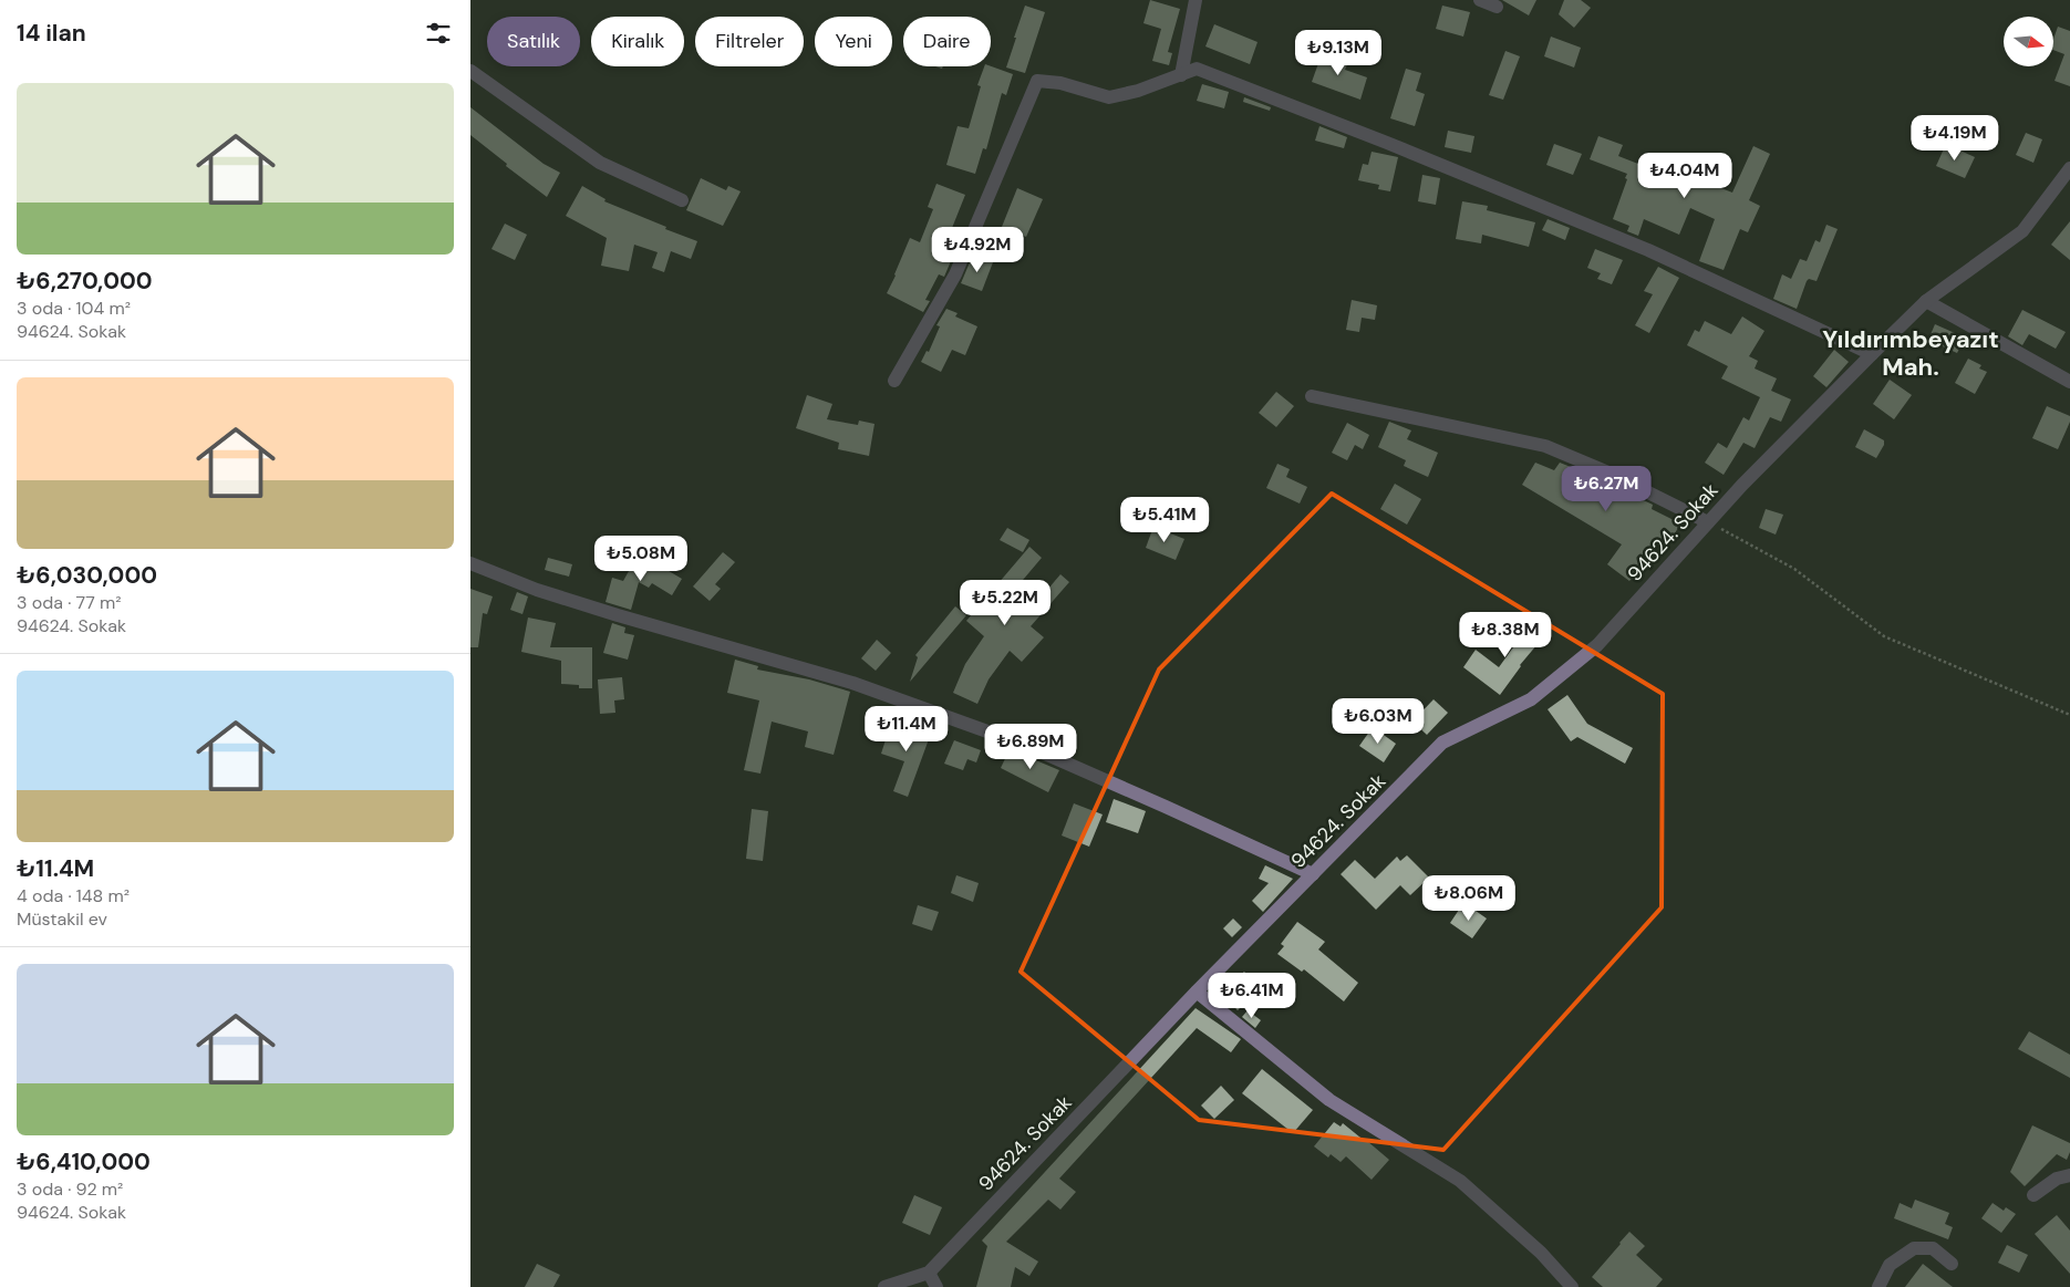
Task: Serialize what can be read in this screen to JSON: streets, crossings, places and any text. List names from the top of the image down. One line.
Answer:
{"streets":{"street":["94624. Sokak"]},"districts":["Yıldırımbeyazıt Mah."],"north":"right","page":{"heading":"14 ilan","chip":["Satılık","Kiralık","Filtreler","Yeni","Daire"],"price":["₺9.13M","₺4.19M","₺4.04M","₺4.92M","₺6.27M","₺5.41M","₺5.08M","₺5.22M","₺8.38M","₺6.03M","₺11.4M","₺6.89M","₺8.06M","₺6.41M"],"list":[{"name":"₺6,270,000","note":"3 oda · 104 m² · 94624. Sokak"},{"name":"₺6,030,000","note":"3 oda · 77 m² · 94624. Sokak"},{"name":"₺11.4M","note":"4 oda · 148 m² · Müstakil ev"},{"name":"₺6,410,000","note":"3 oda · 92 m² · 94624. Sokak"}]}}
